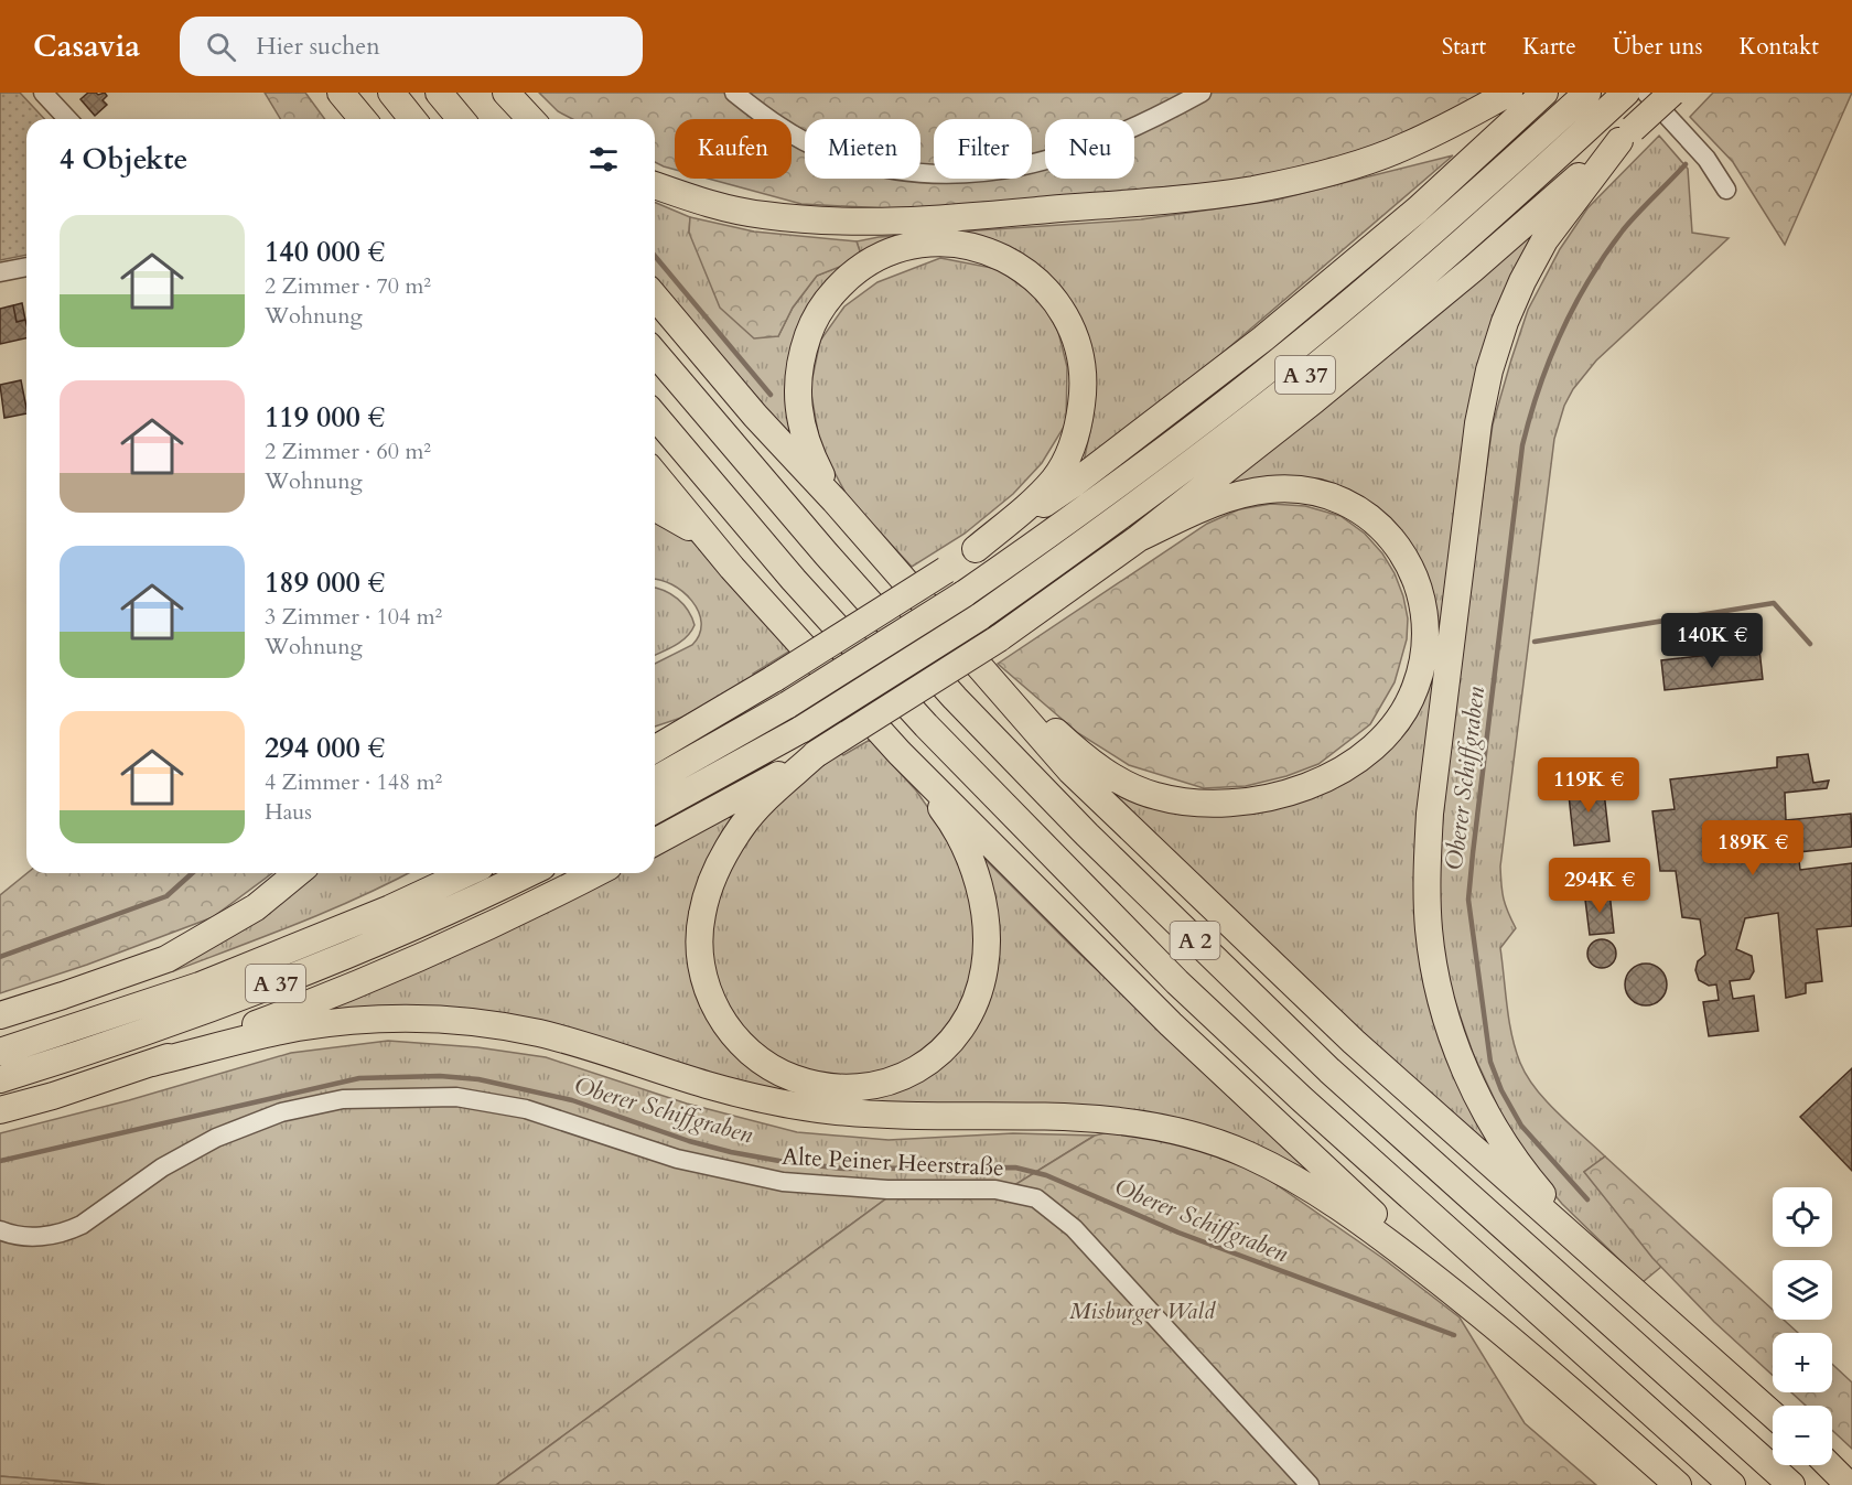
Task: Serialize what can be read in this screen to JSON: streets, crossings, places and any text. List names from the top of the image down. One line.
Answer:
{"streets":{"highway":["A 37","A 2"],"street":["Alte Peiner Heerstraße"]},"water":["Oberer Schiffgraben"],"parks":["Misburger Wald"],"page":{"header":"Casavia","search":"Hier suchen","nav":["Start","Karte","Über uns","Kontakt"],"chip":["Kaufen","Mieten","Filter","Neu"],"heading":"4 Objekte","list":[{"name":"140 000 €","note":"2 Zimmer · 70 m² · Wohnung"},{"name":"119 000 €","note":"2 Zimmer · 60 m² · Wohnung"},{"name":"189 000 €","note":"3 Zimmer · 104 m² · Wohnung"},{"name":"294 000 €","note":"4 Zimmer · 148 m² · Haus"}],"price":["140K €","119K €","189K €","294K €"],"map_buttons":["+","−"]}}
